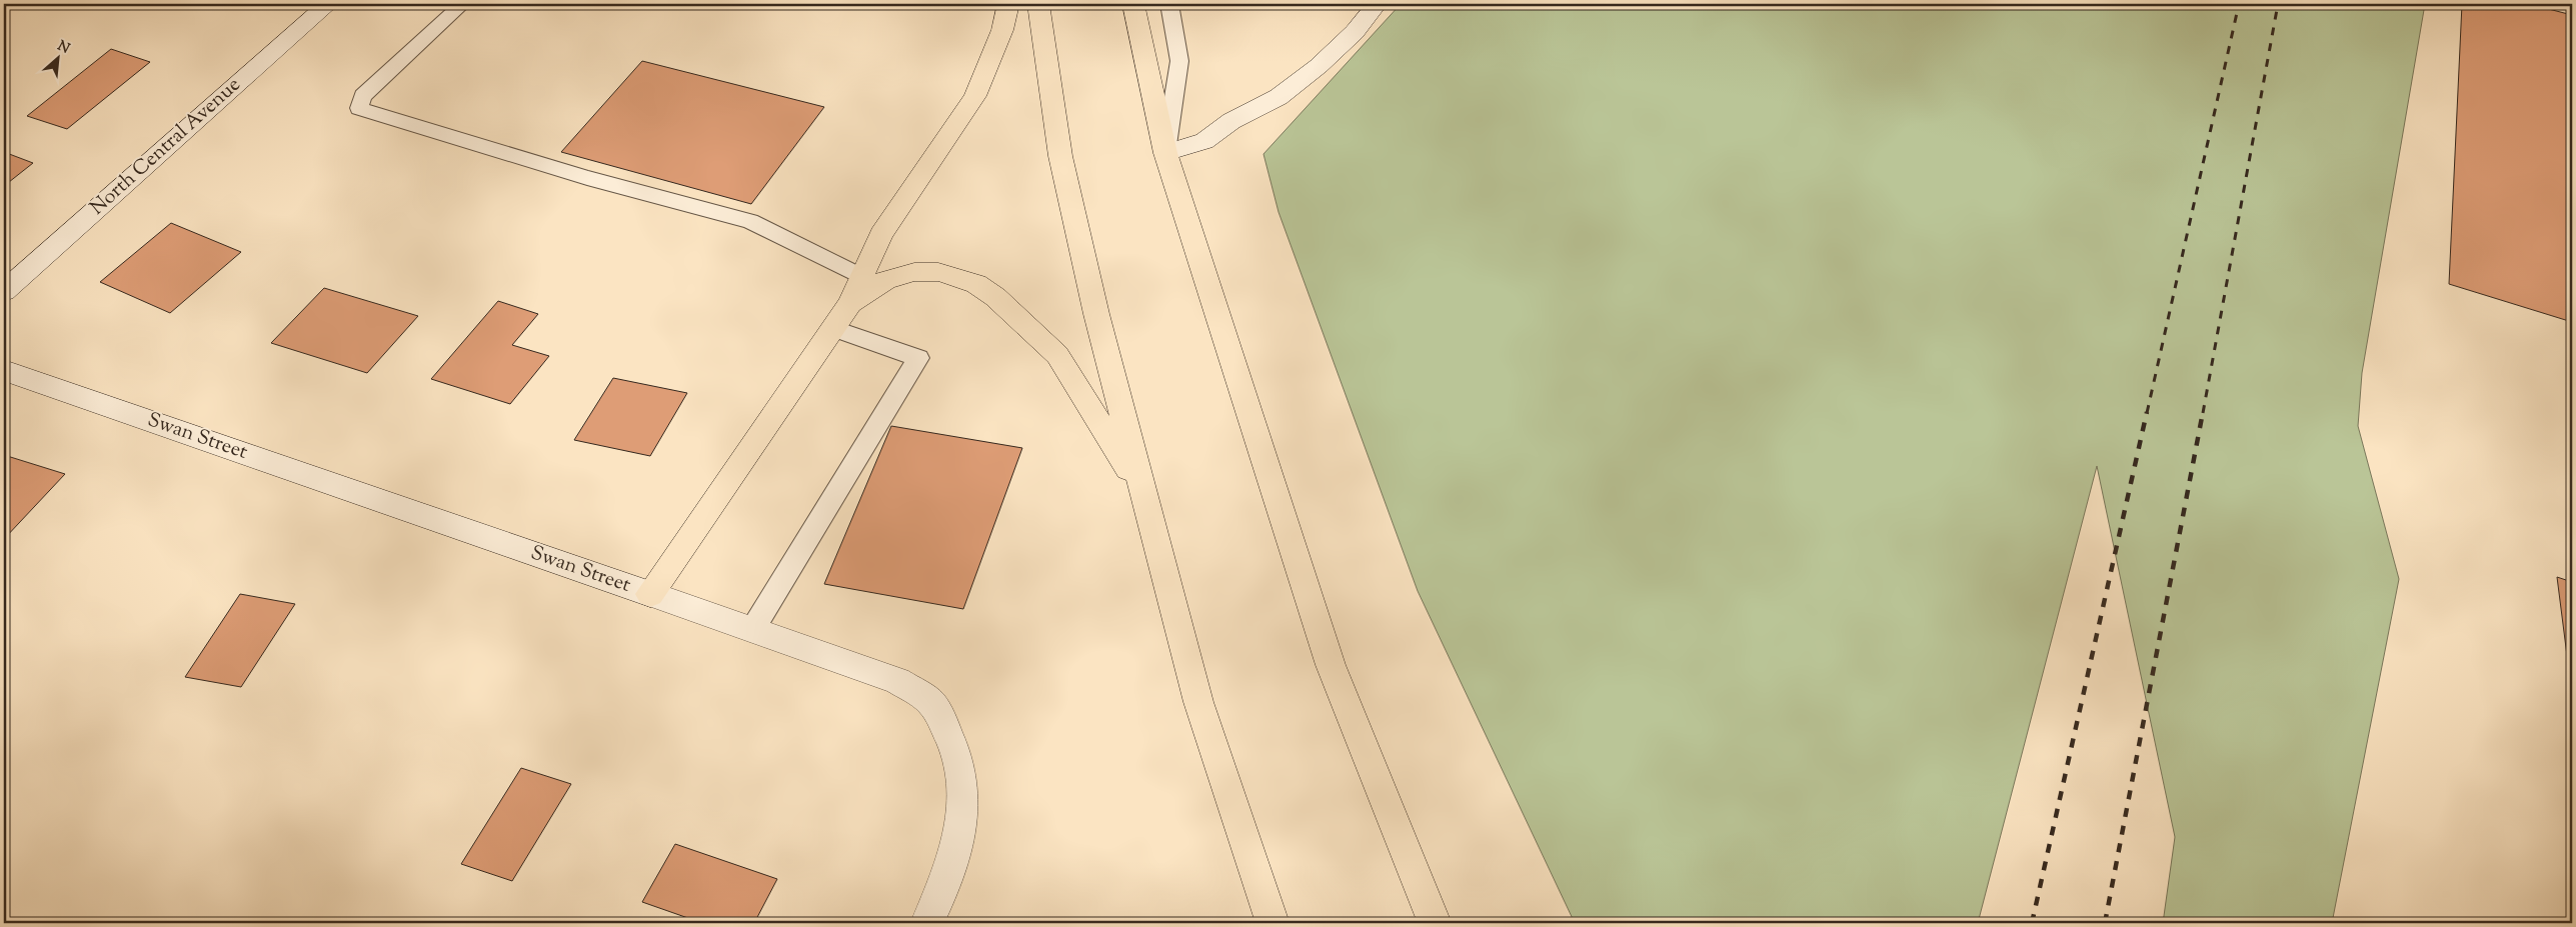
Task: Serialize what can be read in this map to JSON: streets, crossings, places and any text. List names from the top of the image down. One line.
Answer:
{"streets":{"street":["North Central Avenue","Swan Street"]},"north":"top right"}
